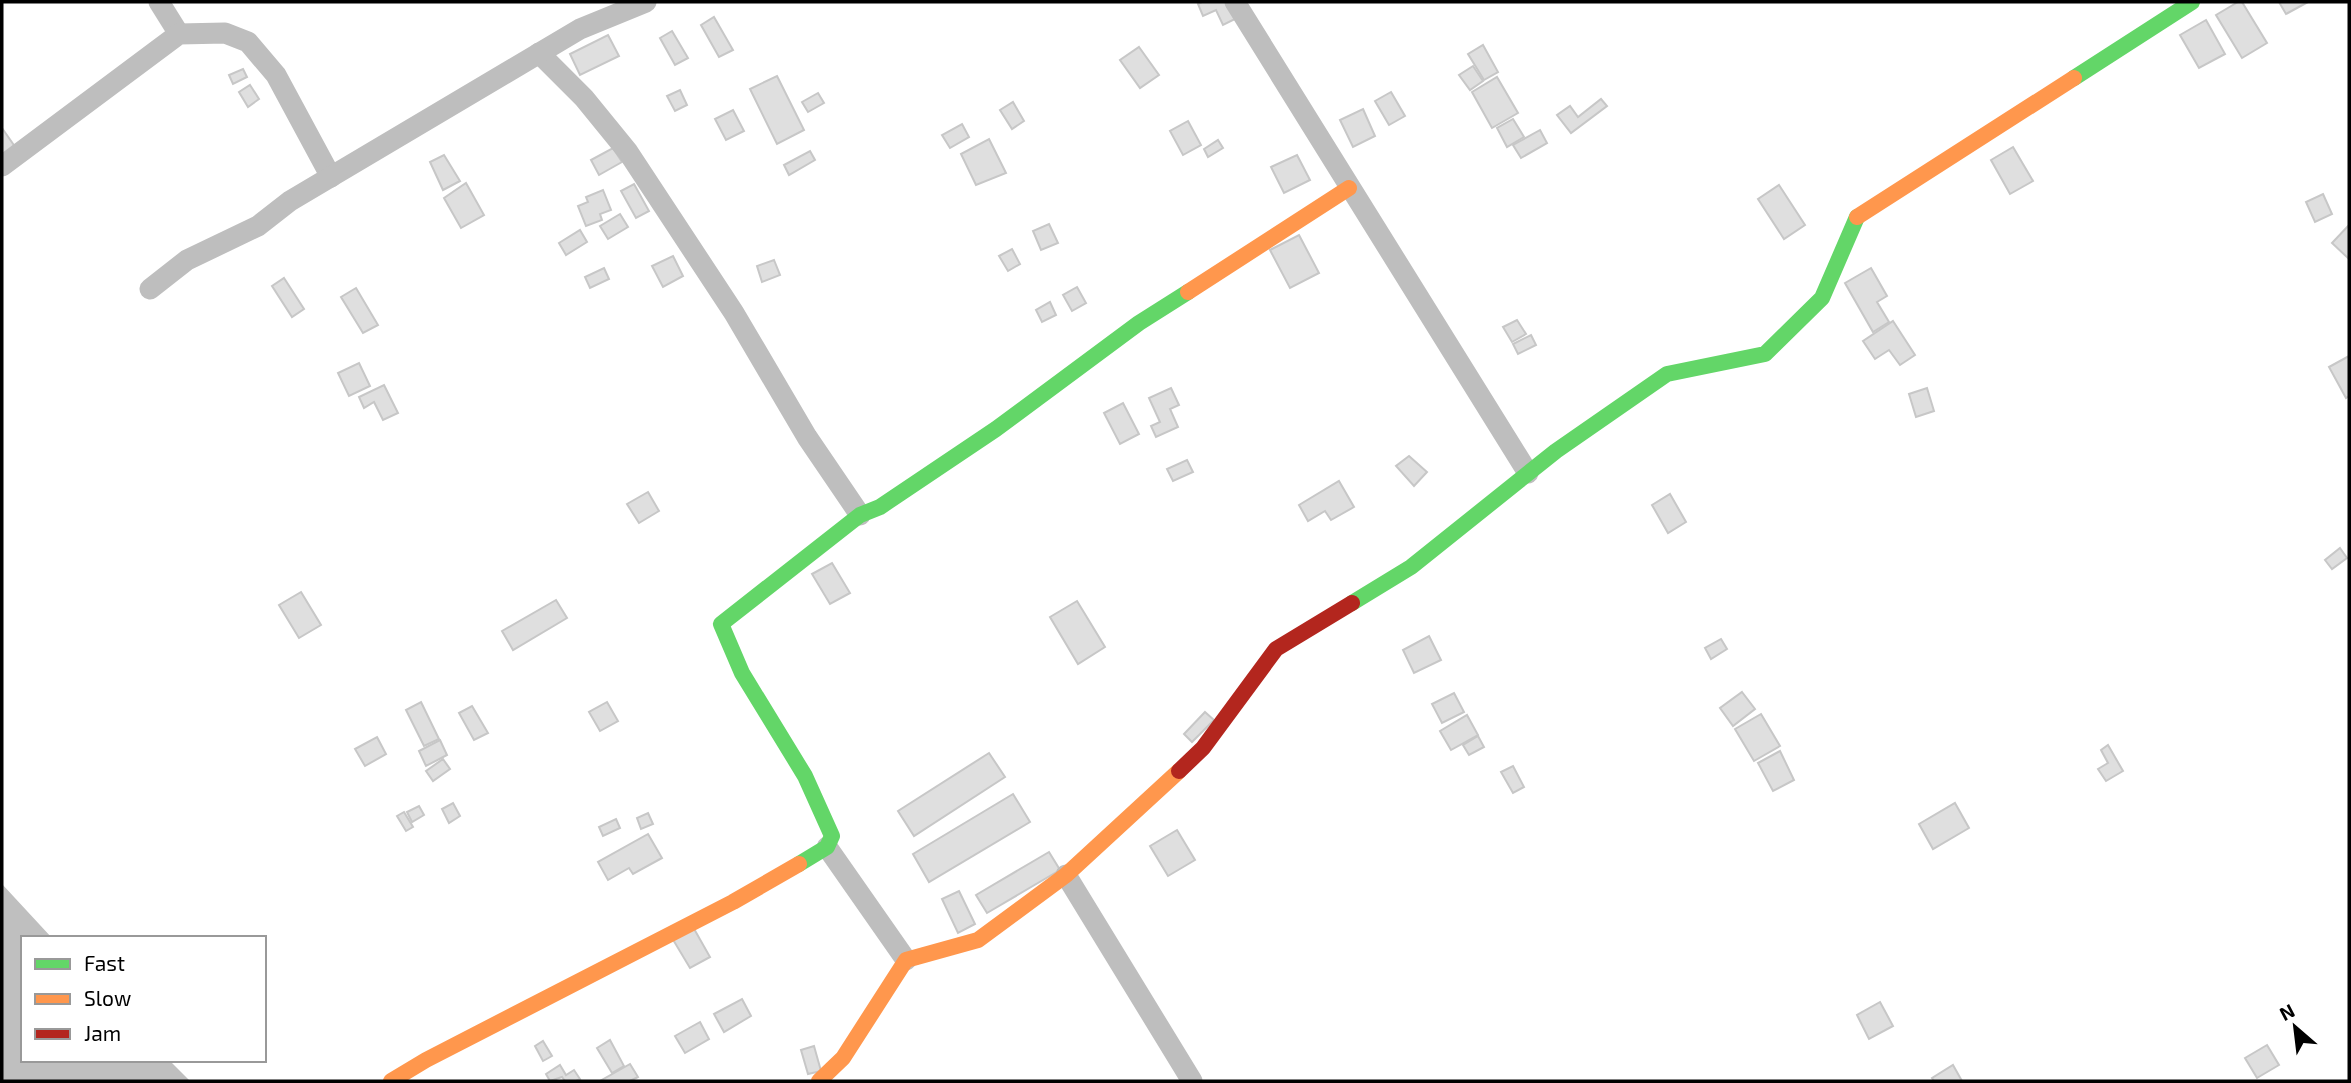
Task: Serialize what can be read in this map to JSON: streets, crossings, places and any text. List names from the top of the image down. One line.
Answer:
{"legend":["Fast","Slow","Jam"],"north":"top left"}
